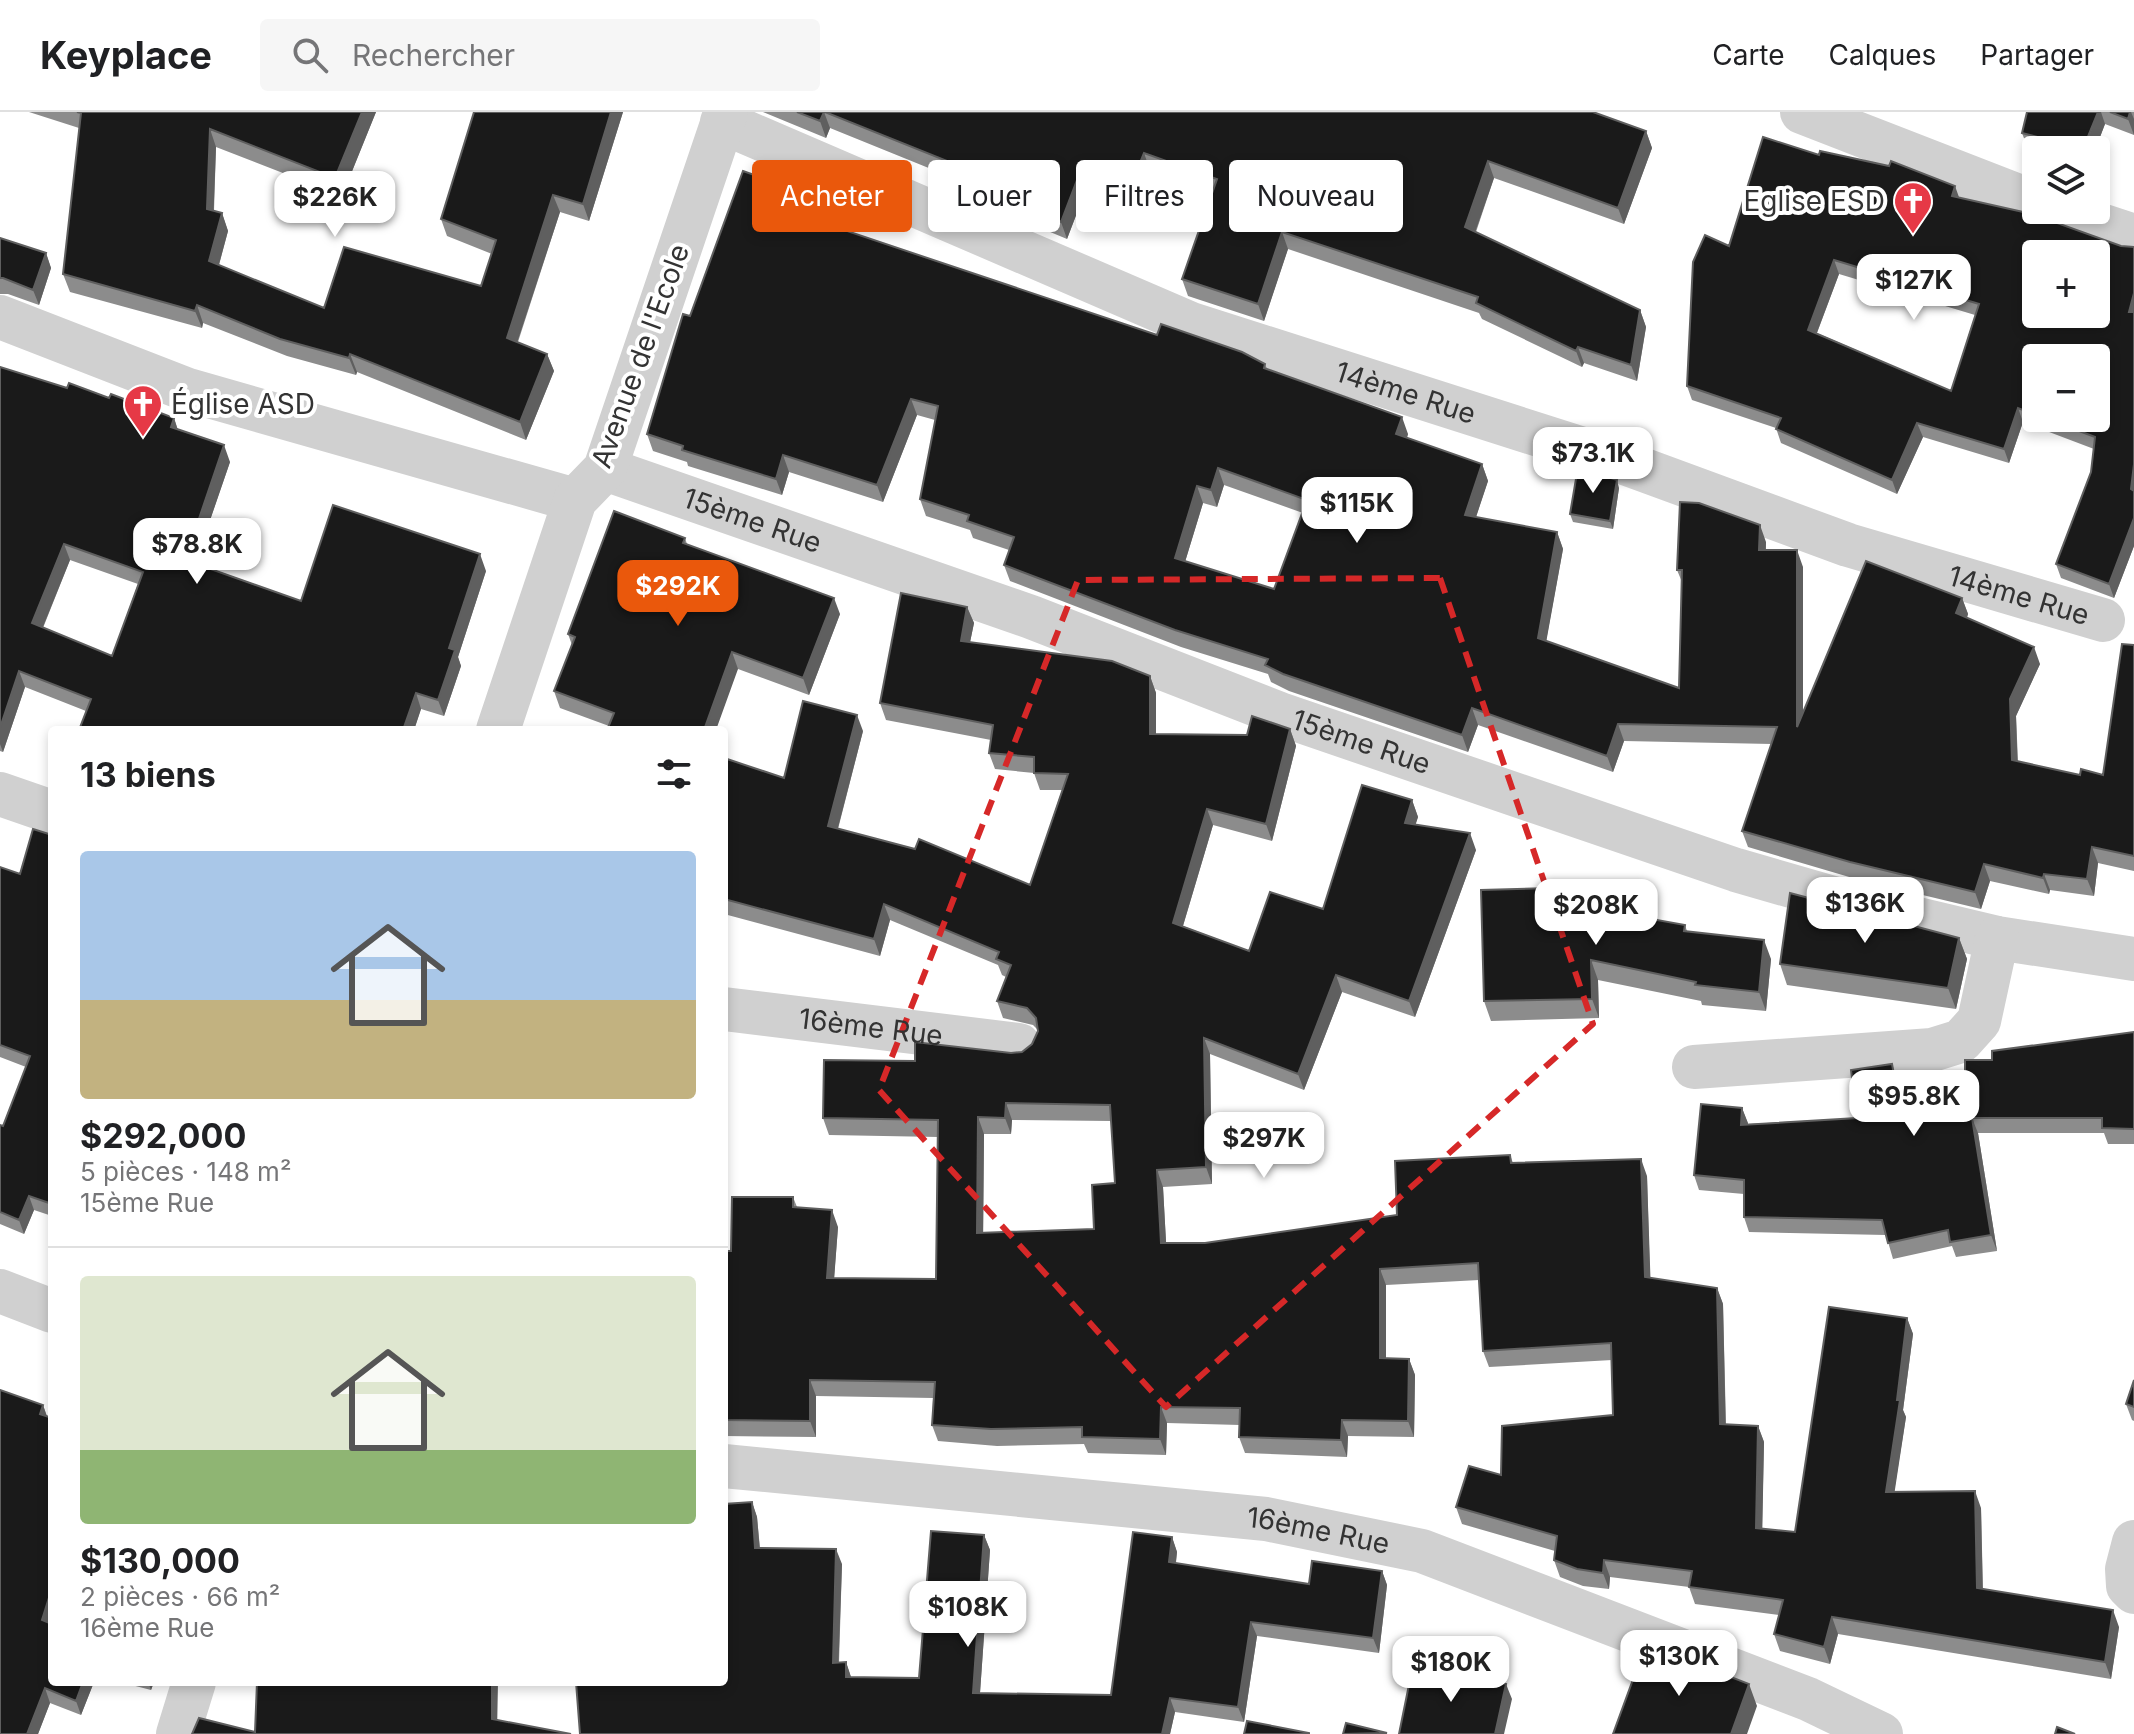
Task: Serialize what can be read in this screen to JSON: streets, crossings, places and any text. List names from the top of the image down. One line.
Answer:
{"streets":{"street":["Avenue de l'Ecole","14ème Rue","15ème Rue","16ème Rue"]},"crossings":[["Avenue de l'Ecole","14ème Rue"],["Avenue de l'Ecole","15ème Rue"]],"places":{"church":["Eglise ESD","Église ASD"]},"page":{"header":"Keyplace","search":"Rechercher","nav":["Carte","Calques","Partager"],"map_buttons":["+","−"],"chip":["Acheter","Louer","Filtres","Nouveau"],"price":["$226K","$127K","$73.1K","$115K","$78.8K","$292K","$136K","$208K","$95.8K","$297K","$108K","$130K","$180K"],"heading":"13 biens","list":[{"name":"$292,000","note":"5 pièces · 148 m² · 15ème Rue"},{"name":"$130,000","note":"2 pièces · 66 m² · 16ème Rue"}]}}
